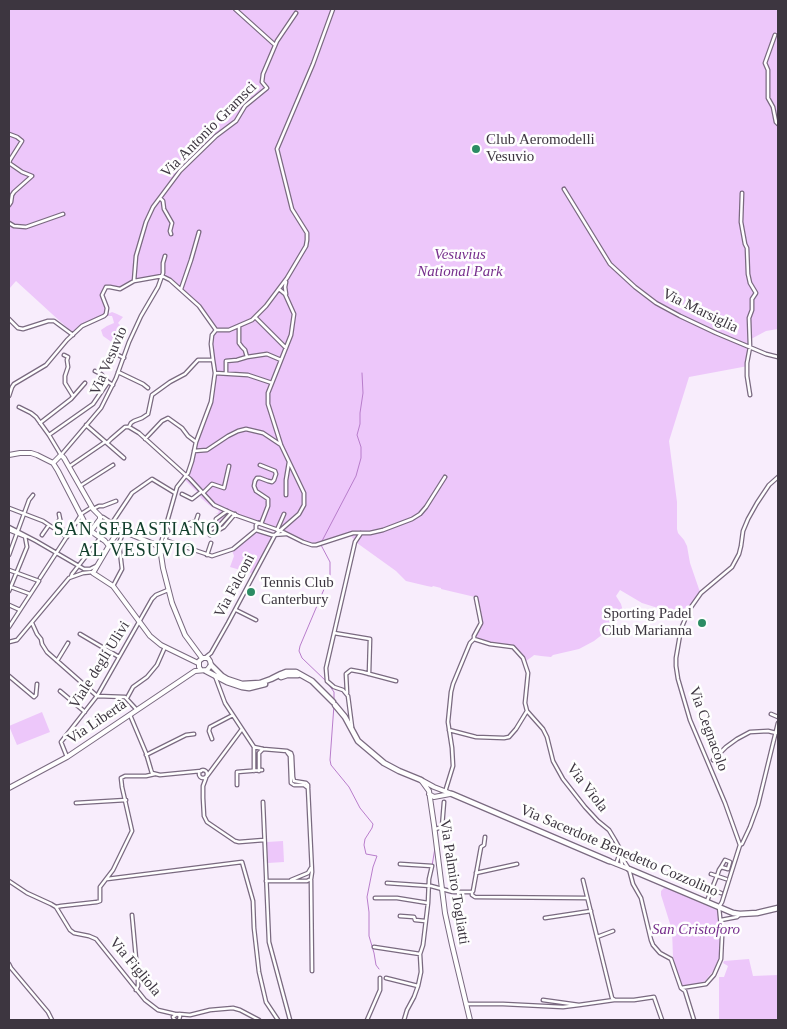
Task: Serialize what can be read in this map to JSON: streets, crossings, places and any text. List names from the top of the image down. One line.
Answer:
{"streets":{"main road":["Via Sacerdote Benedetto Cozzolino"],"street":["Via Antonio Gramsci","Via Marsiglia","Via Vesuvio","Via Falconi","Viale degli Ulivi","Via Libertà","Via Cegnacolo","Via Viola","Via Palmiro Togliatti","Via Figliola"]},"crossings":[["Via Falconi","Via Libertà"],["Viale degli Ulivi","Via Libertà"],["Via Viola","Via Sacerdote Benedetto Cozzolino"],["Via Sacerdote Benedetto Cozzolino","Via Palmiro Togliatti"]],"districts":["SAN SEBASTIANO AL VESUVIO"],"parks":["Vesuvius National Park","San Cristoforo"],"places":["Club Aeromodelli Vesuvio","Tennis Club Canterbury","Sporting Padel Club Marianna"]}
